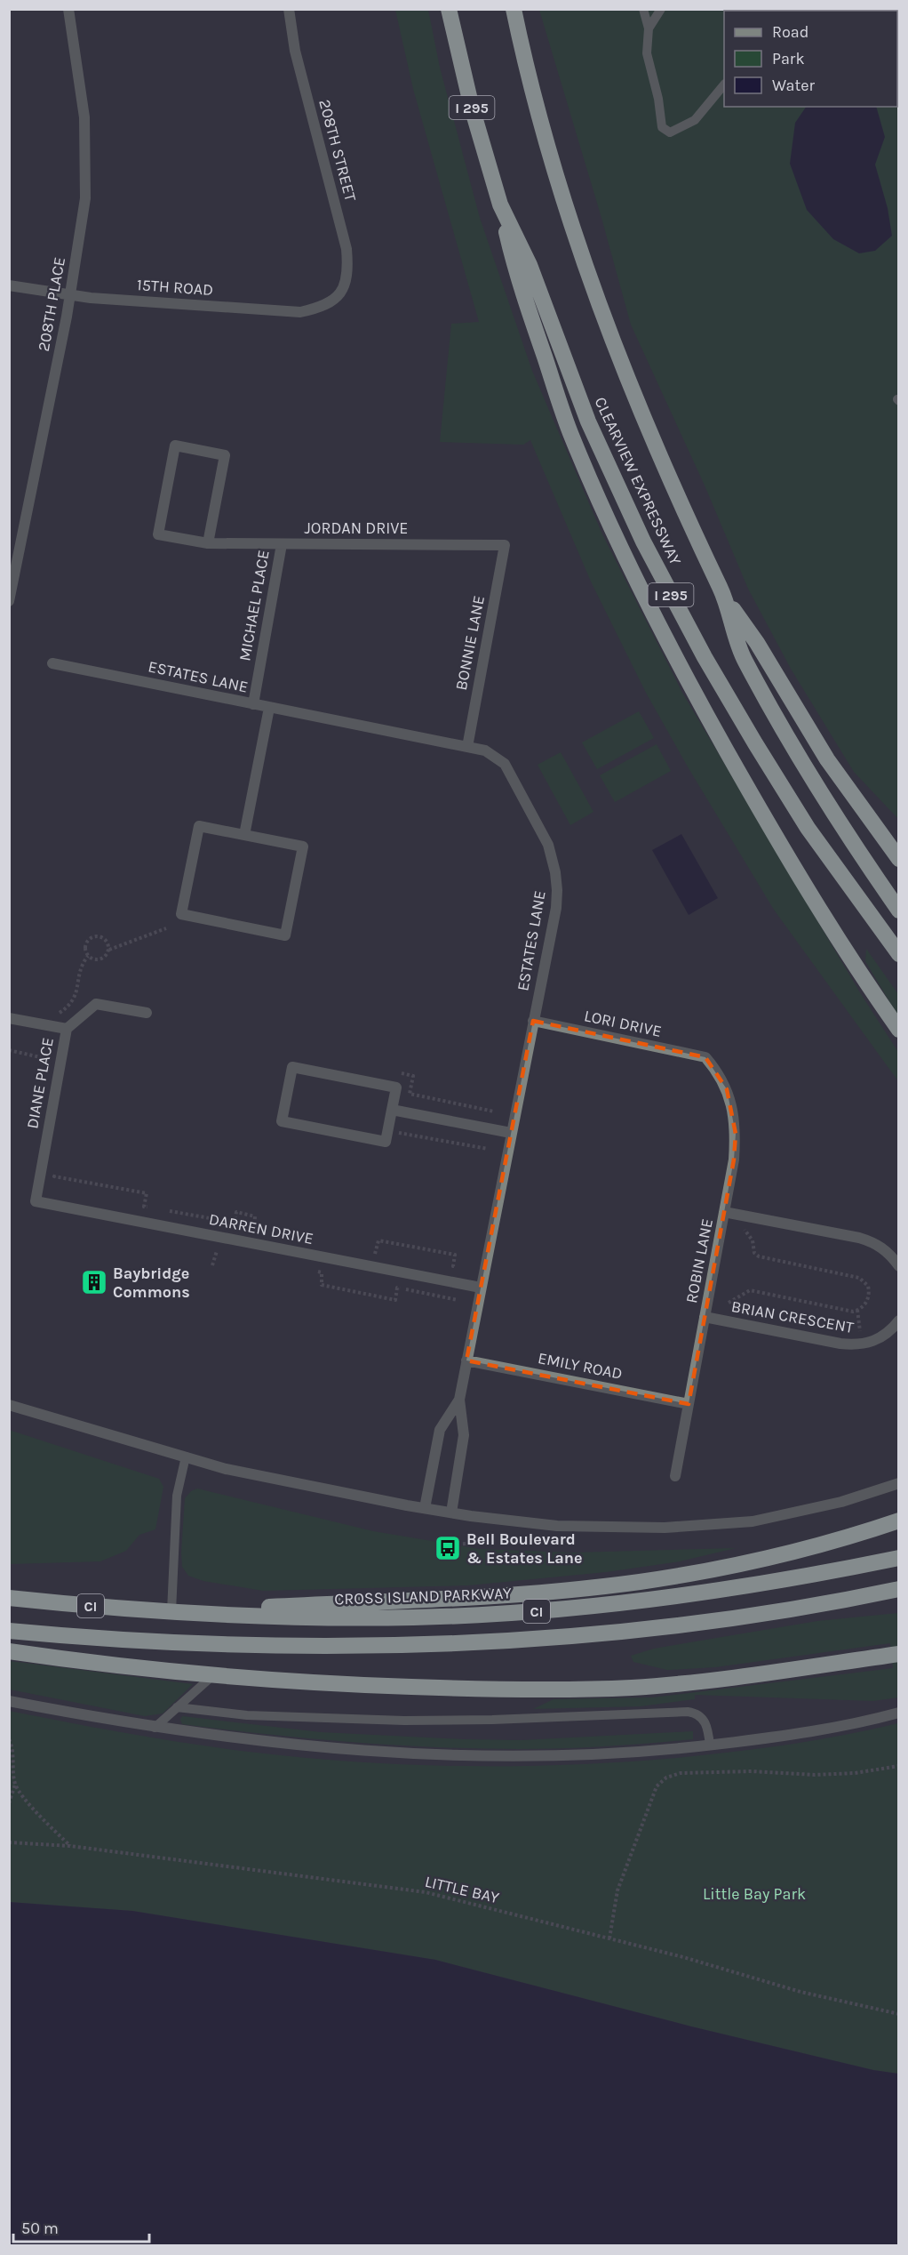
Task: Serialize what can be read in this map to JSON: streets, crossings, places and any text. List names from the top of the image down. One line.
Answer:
{"streets":{"highway":["I 295","CLEARVIEW EXPRESSWAY","CROSS ISLAND PARKWAY","CI"],"street":["208TH STREET","15TH ROAD","208TH PLACE","JORDAN DRIVE","MICHAEL PLACE","BONNIE LANE","ESTATES LANE","LORI DRIVE","DIANE PLACE","DARREN DRIVE","ROBIN LANE","BRIAN CRESCENT","EMILY ROAD"],"path":["LITTLE BAY"]},"crossings":[["208TH STREET","15TH ROAD"],["15TH ROAD","208TH PLACE"],["JORDAN DRIVE","MICHAEL PLACE"],["JORDAN DRIVE","BONNIE LANE"],["MICHAEL PLACE","ESTATES LANE"],["BONNIE LANE","ESTATES LANE"],["ESTATES LANE","LORI DRIVE"],["ESTATES LANE","DARREN DRIVE"],["ESTATES LANE","EMILY ROAD"],["LORI DRIVE","ROBIN LANE"],["DIANE PLACE","DARREN DRIVE"],["ROBIN LANE","BRIAN CRESCENT"],["ROBIN LANE","EMILY ROAD"]],"parks":["Little Bay Park"],"places":{"building":["Baybridge Commons"],"bus stop":["Bell Boulevard & Estates Lane"]},"legend":["Road","Park","Water"],"scale_bar":"50 m"}
